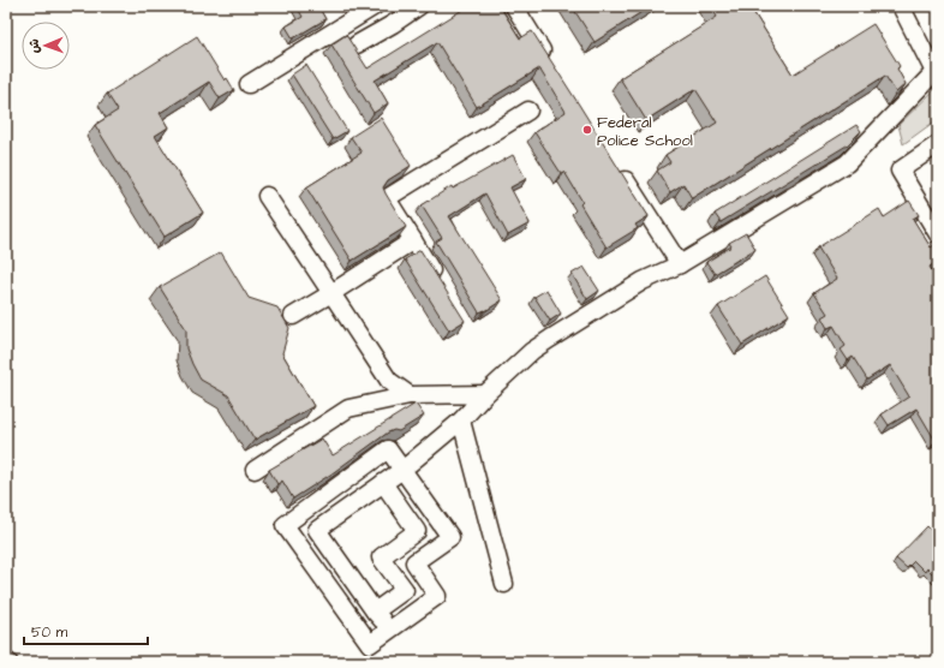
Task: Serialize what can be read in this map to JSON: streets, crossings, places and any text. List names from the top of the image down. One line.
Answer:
{"places":["Federal Police School"],"scale_bar":"50 m","north":"left"}
